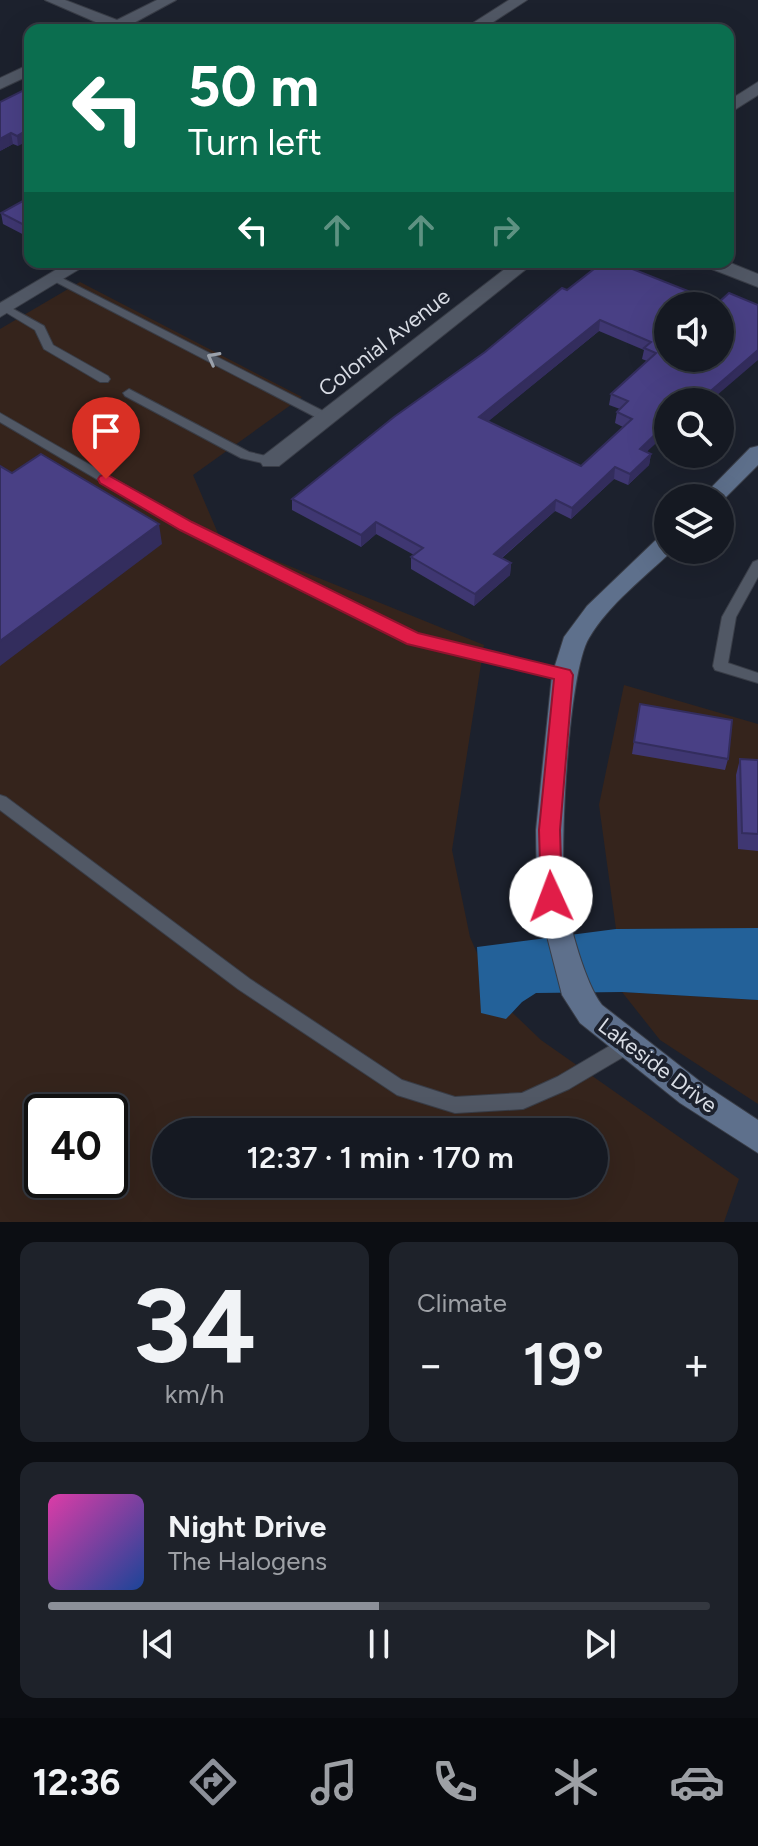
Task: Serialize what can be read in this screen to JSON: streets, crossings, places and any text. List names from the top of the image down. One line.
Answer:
{"streets":{"street":["Colonial Avenue","Lakeside Drive"]},"page":{"turn":["50 m","Turn left"],"limit":"40","trip":"12:37 · 1 min · 170 m","tile":[["34","km/h"],"Climate"],"heat":["−","19°","+"],"song":["Night Drive","The Halogens"],"tabs":"12:36"}}
